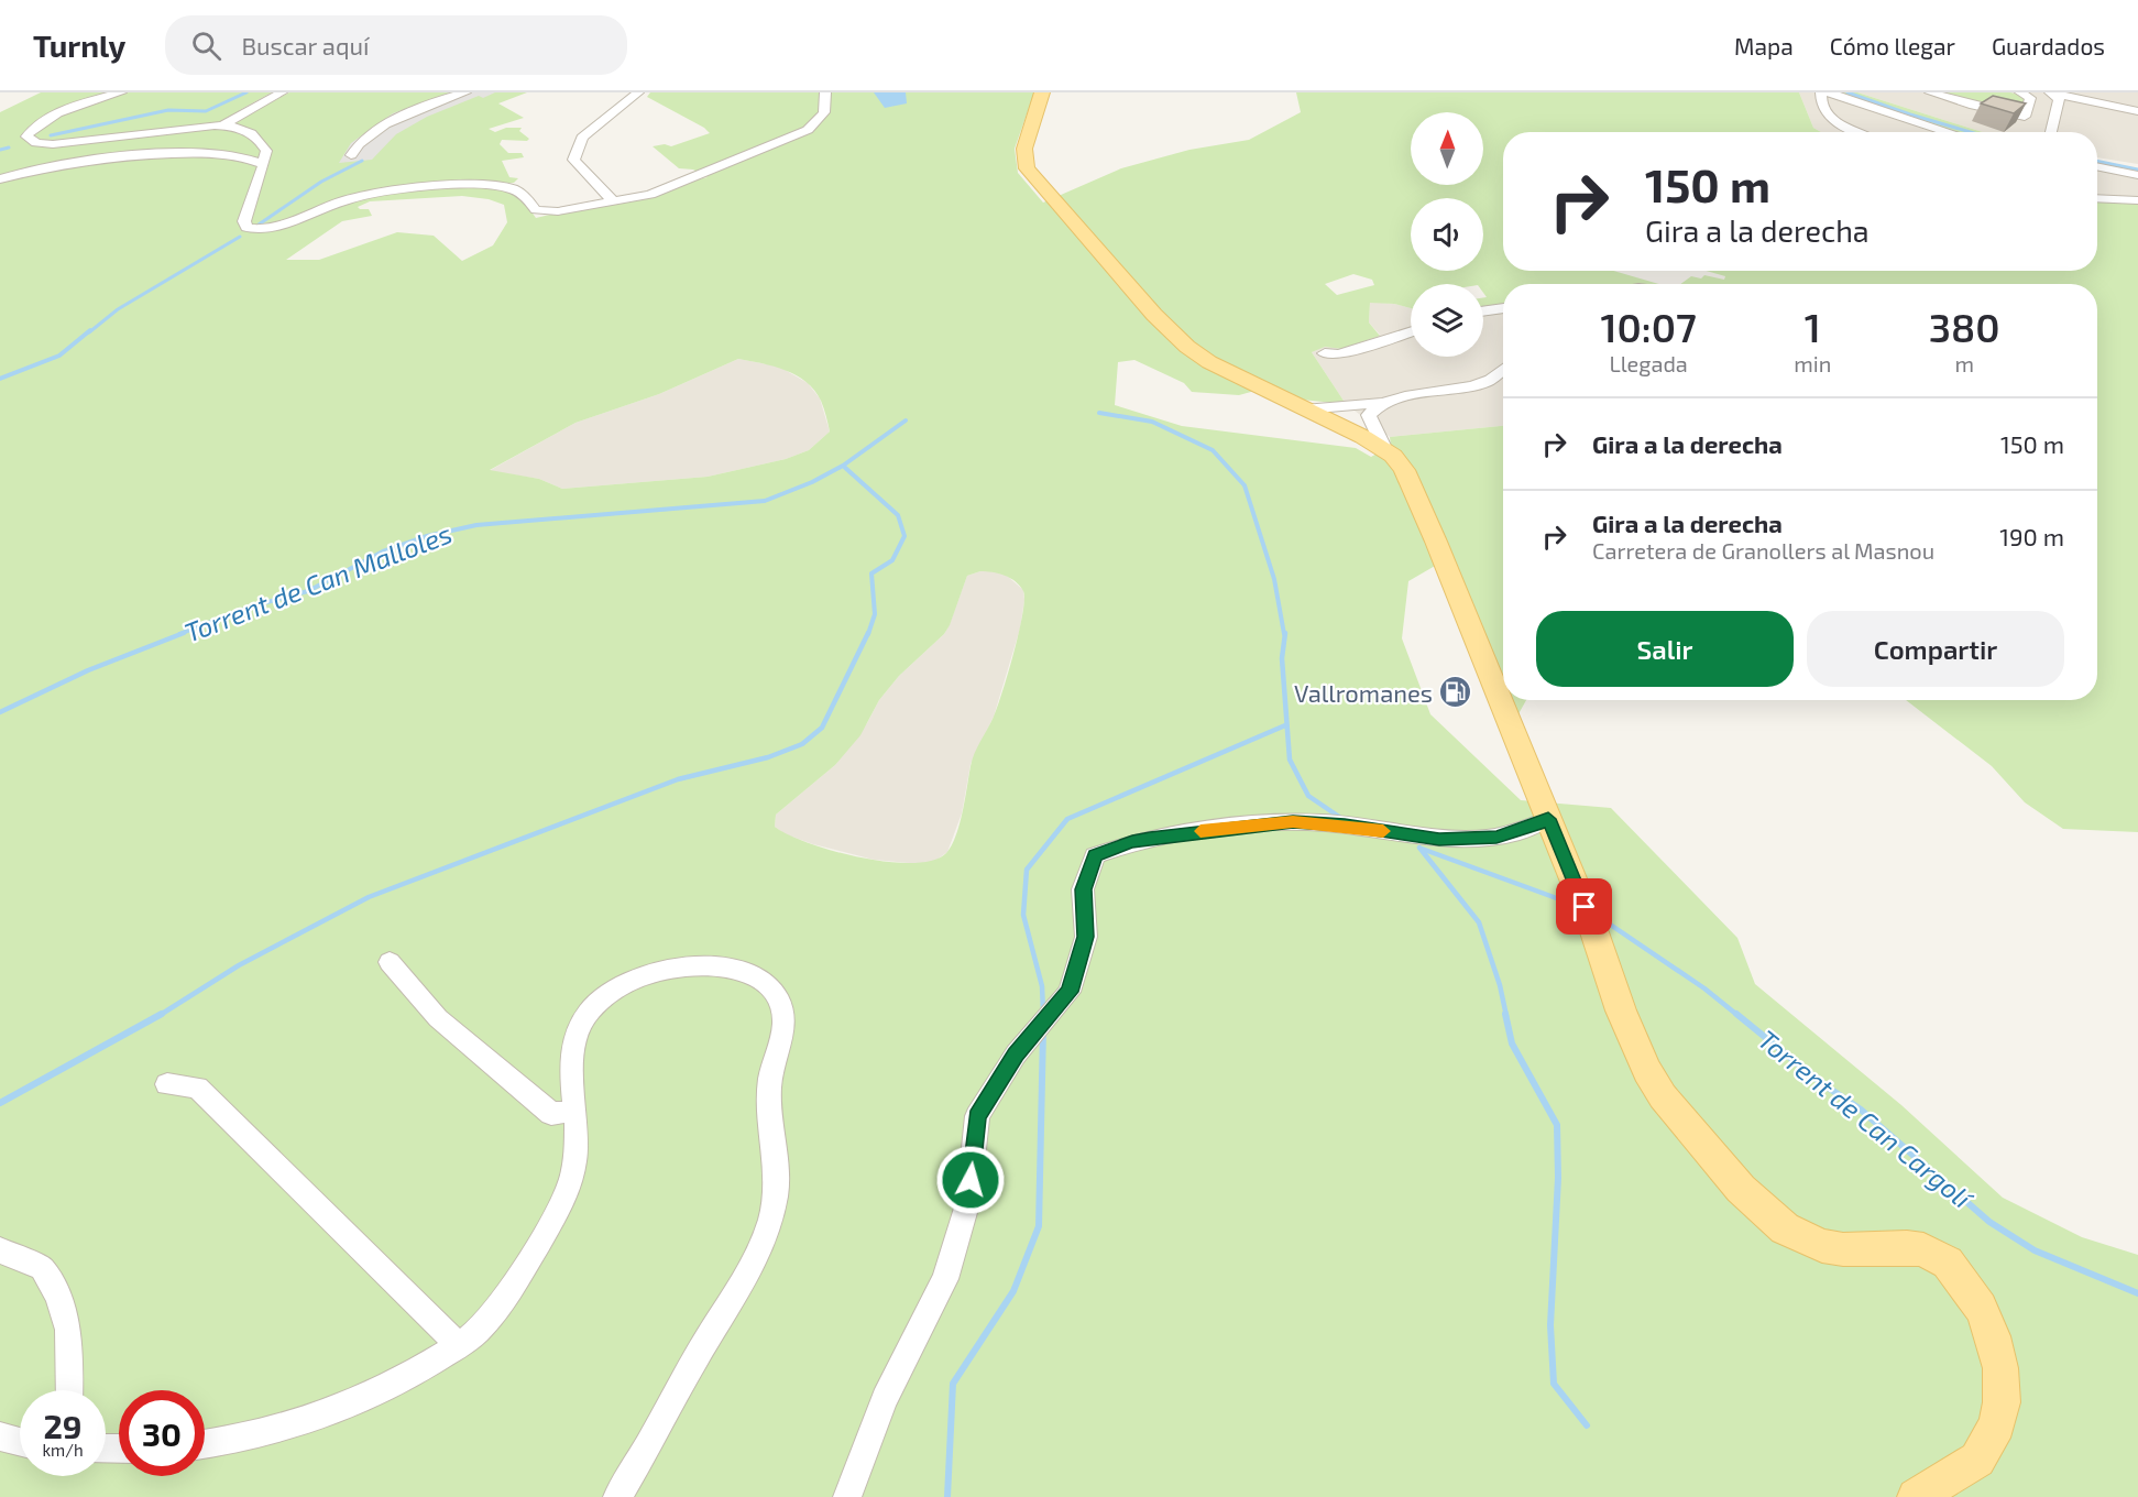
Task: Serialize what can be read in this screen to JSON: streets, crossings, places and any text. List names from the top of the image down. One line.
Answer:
{"water":["Torrent de Can Malloles","Torrent de Can Cargolí"],"places":{"fuel station":["Vallromanes"]},"north":"top","page":{"header":"Turnly","search":"Buscar aquí","nav":["Mapa","Cómo llegar","Guardados"],"turn":["150 m","Gira a la derecha"],"eta":["10:07","Llegada","1","min","380","m"],"list":[{"name":"Gira a la derecha","value":"150 m"},{"name":"Gira a la derecha","note":"Carretera de Granollers al Masnou","value":"190 m"}],"buttons":["Salir","Compartir"],"speed":"29 km/h","limit":"30"}}
